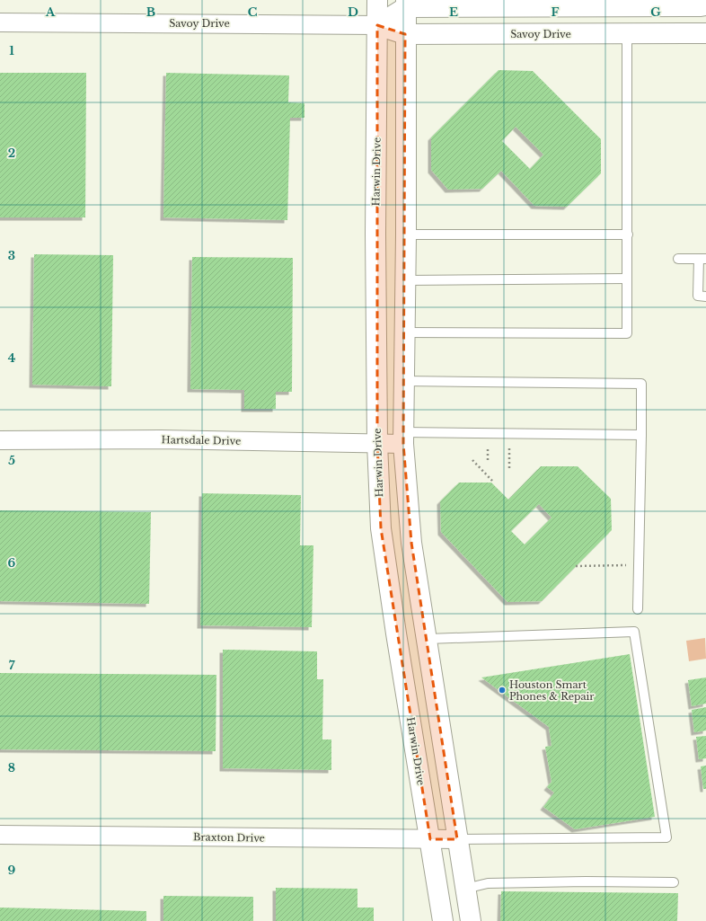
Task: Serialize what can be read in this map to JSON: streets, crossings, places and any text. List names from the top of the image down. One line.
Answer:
{"streets":{"main road":["Savoy Drive","Harwin Drive"],"street":["Hartsdale Drive","Braxton Drive"]},"crossings":[["Savoy Drive","Harwin Drive"],["Harwin Drive","Hartsdale Drive"],["Harwin Drive","Braxton Drive"]],"places":["Houston Smart Phones & Repair"],"grid":{"columns":["A","B","C","D","E","F","G"],"rows":["1","2","3","4","5","6","7","8","9"]}}
